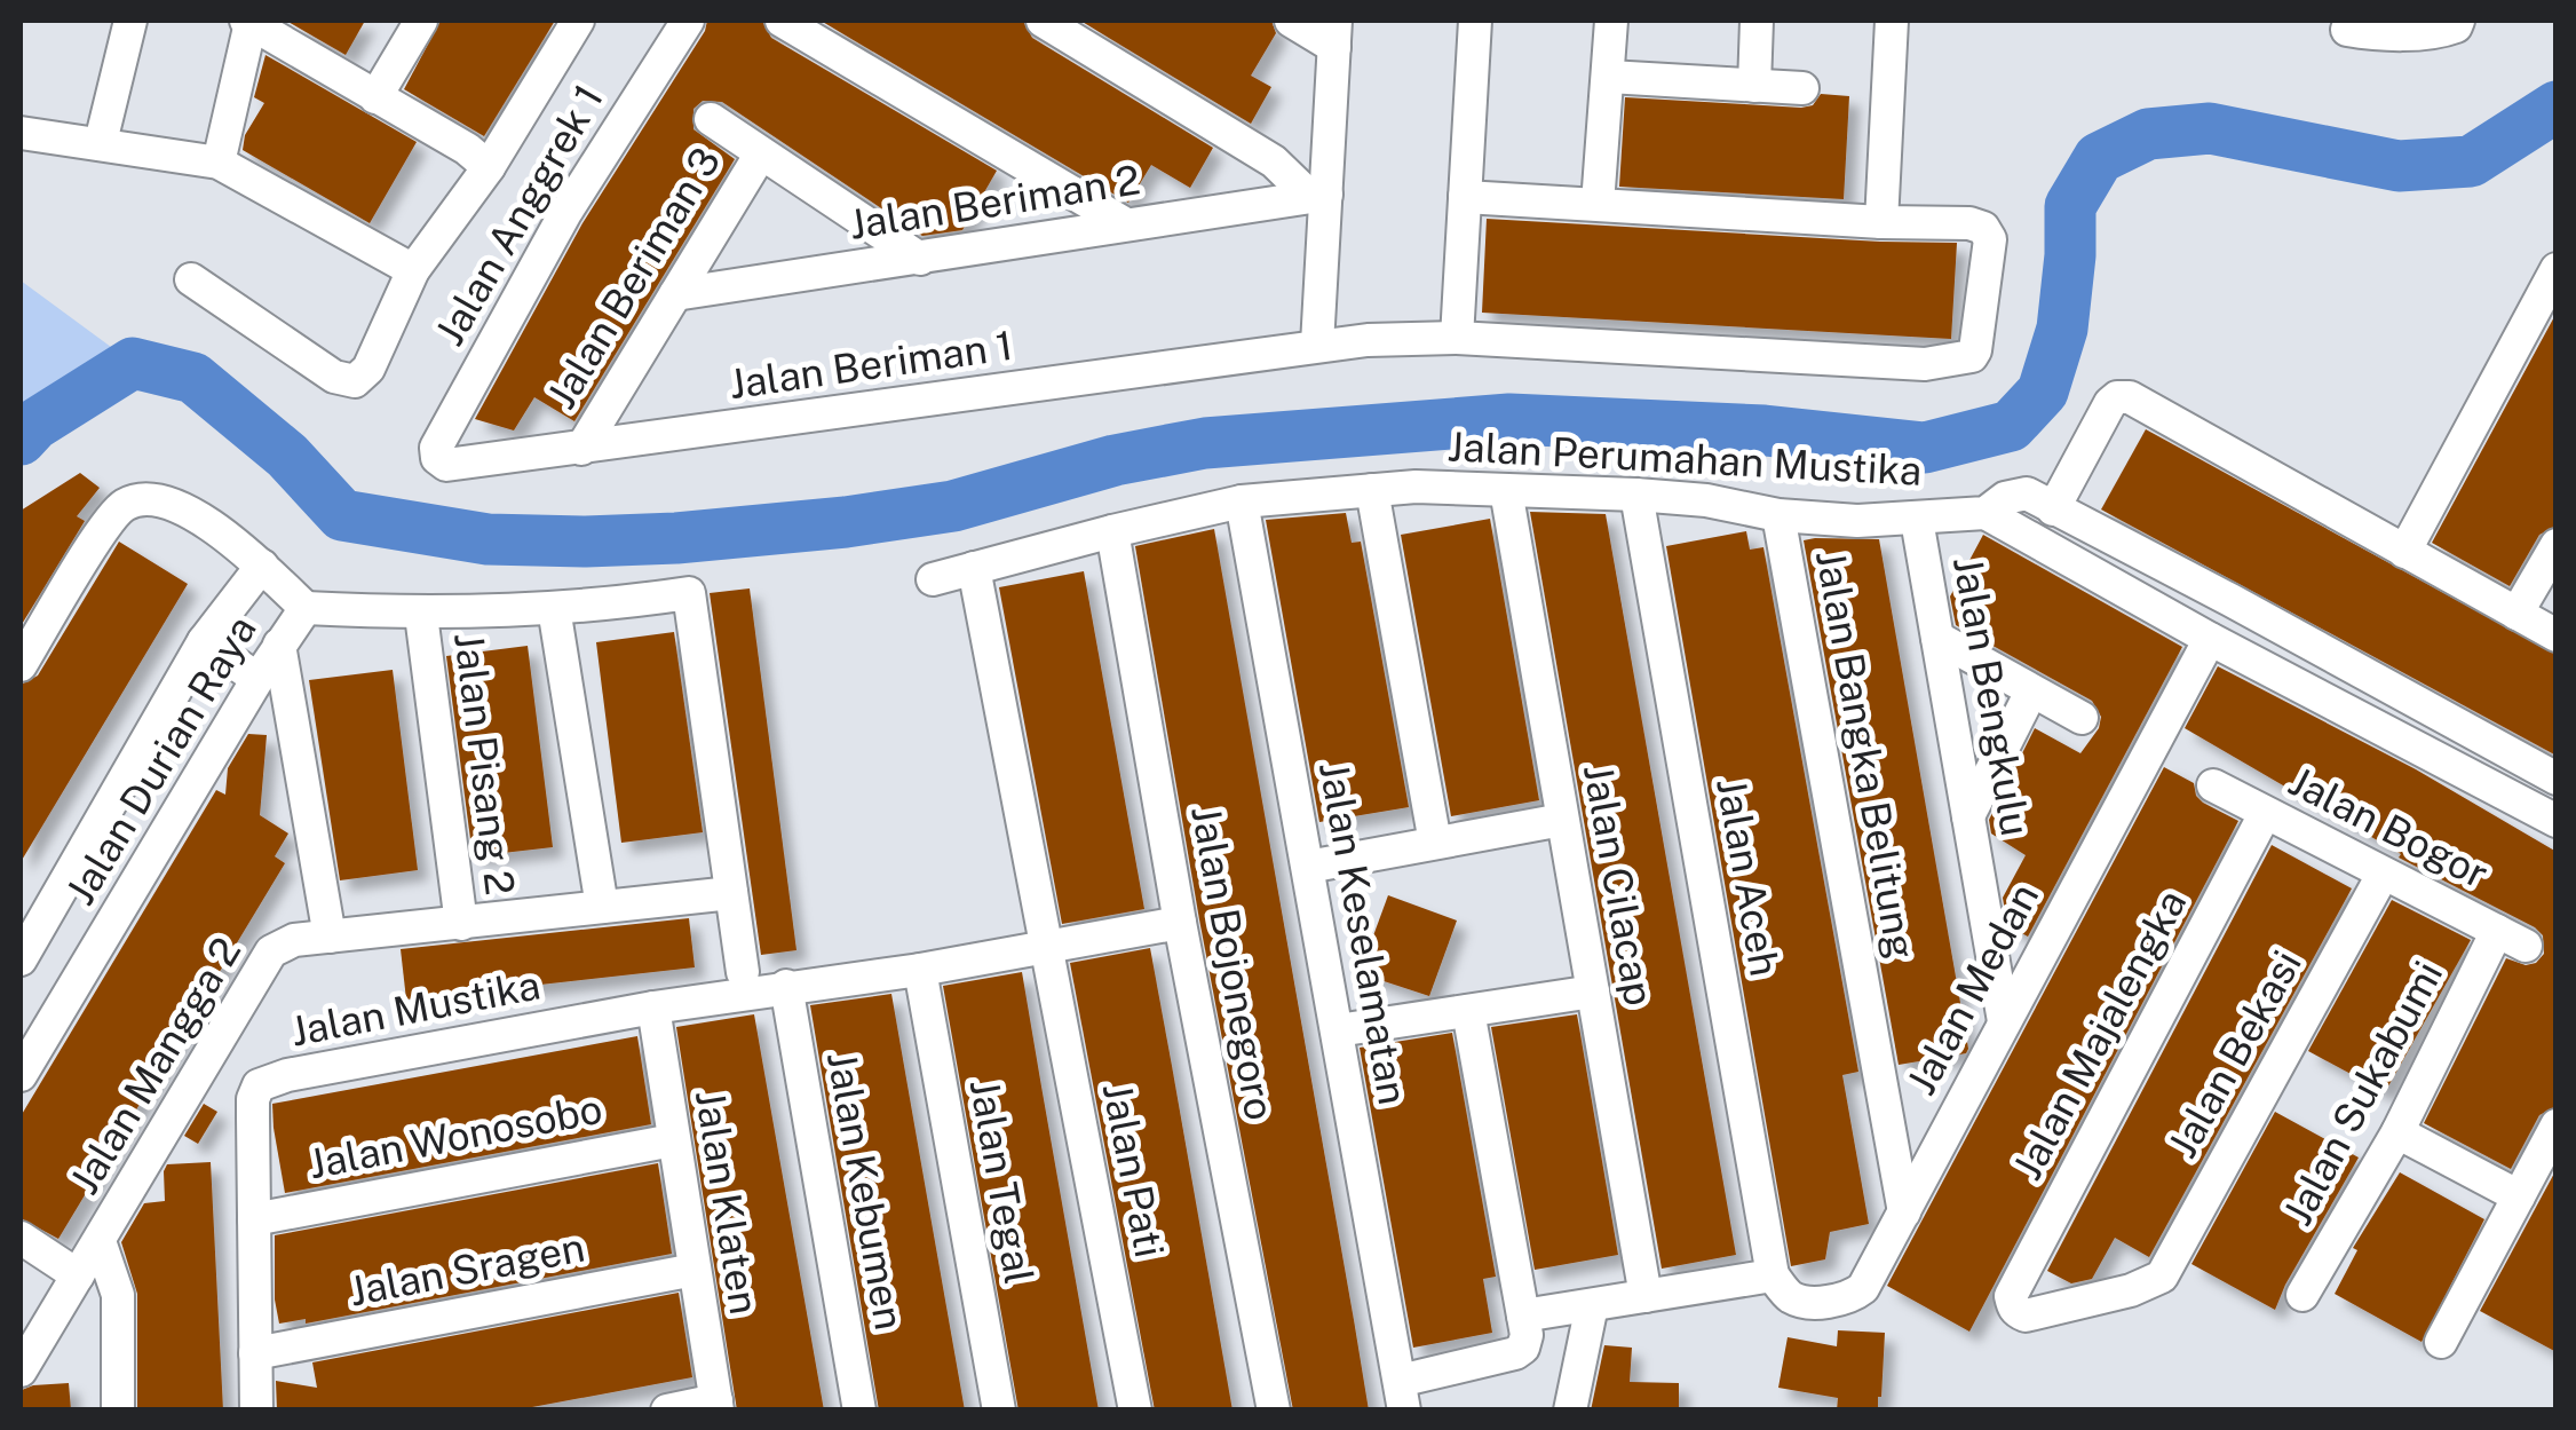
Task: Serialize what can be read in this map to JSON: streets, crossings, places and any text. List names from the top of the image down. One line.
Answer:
{"streets":{"street":["Jalan Beriman 2","Jalan Anggrek 1","Jalan Beriman 3","Jalan Beriman 1","Jalan Perumahan Mustika","Jalan Bengkulu","Jalan Bangka Belitung","Jalan Durian Raya","Jalan Pisang 2","Jalan Bogor","Jalan Aceh","Jalan Cilacap","Jalan Keselamatan","Jalan Bojonegoro","Jalan Medan","Jalan Mustika","Jalan Majalengka","Jalan Bekasi","Jalan Mangga 2","Jalan Sukabumi","Jalan Wonosobo","Jalan Pati","Jalan Tegal","Jalan Kebumen","Jalan Klaten","Jalan Sragen"]},"crossings":[["Jalan Beriman 2","Jalan Beriman 3"],["Jalan Anggrek 1","Jalan Beriman 1"],["Jalan Beriman 3","Jalan Beriman 1"],["Jalan Perumahan Mustika","Jalan Bengkulu"],["Jalan Perumahan Mustika","Jalan Bangka Belitung"],["Jalan Perumahan Mustika","Jalan Aceh"],["Jalan Perumahan Mustika","Jalan Cilacap"],["Jalan Perumahan Mustika","Jalan Keselamatan"],["Jalan Perumahan Mustika","Jalan Bojonegoro"],["Jalan Bengkulu","Jalan Medan"],["Jalan Bangka Belitung","Jalan Medan"],["Jalan Pisang 2","Jalan Mangga 2"],["Jalan Bogor","Jalan Majalengka"],["Jalan Bogor","Jalan Bekasi"],["Jalan Bogor","Jalan Sukabumi"],["Jalan Aceh","Jalan Medan"],["Jalan Mustika","Jalan Wonosobo"],["Jalan Mustika","Jalan Klaten"],["Jalan Majalengka","Jalan Bekasi"],["Jalan Wonosobo","Jalan Klaten"],["Jalan Klaten","Jalan Sragen"]]}
